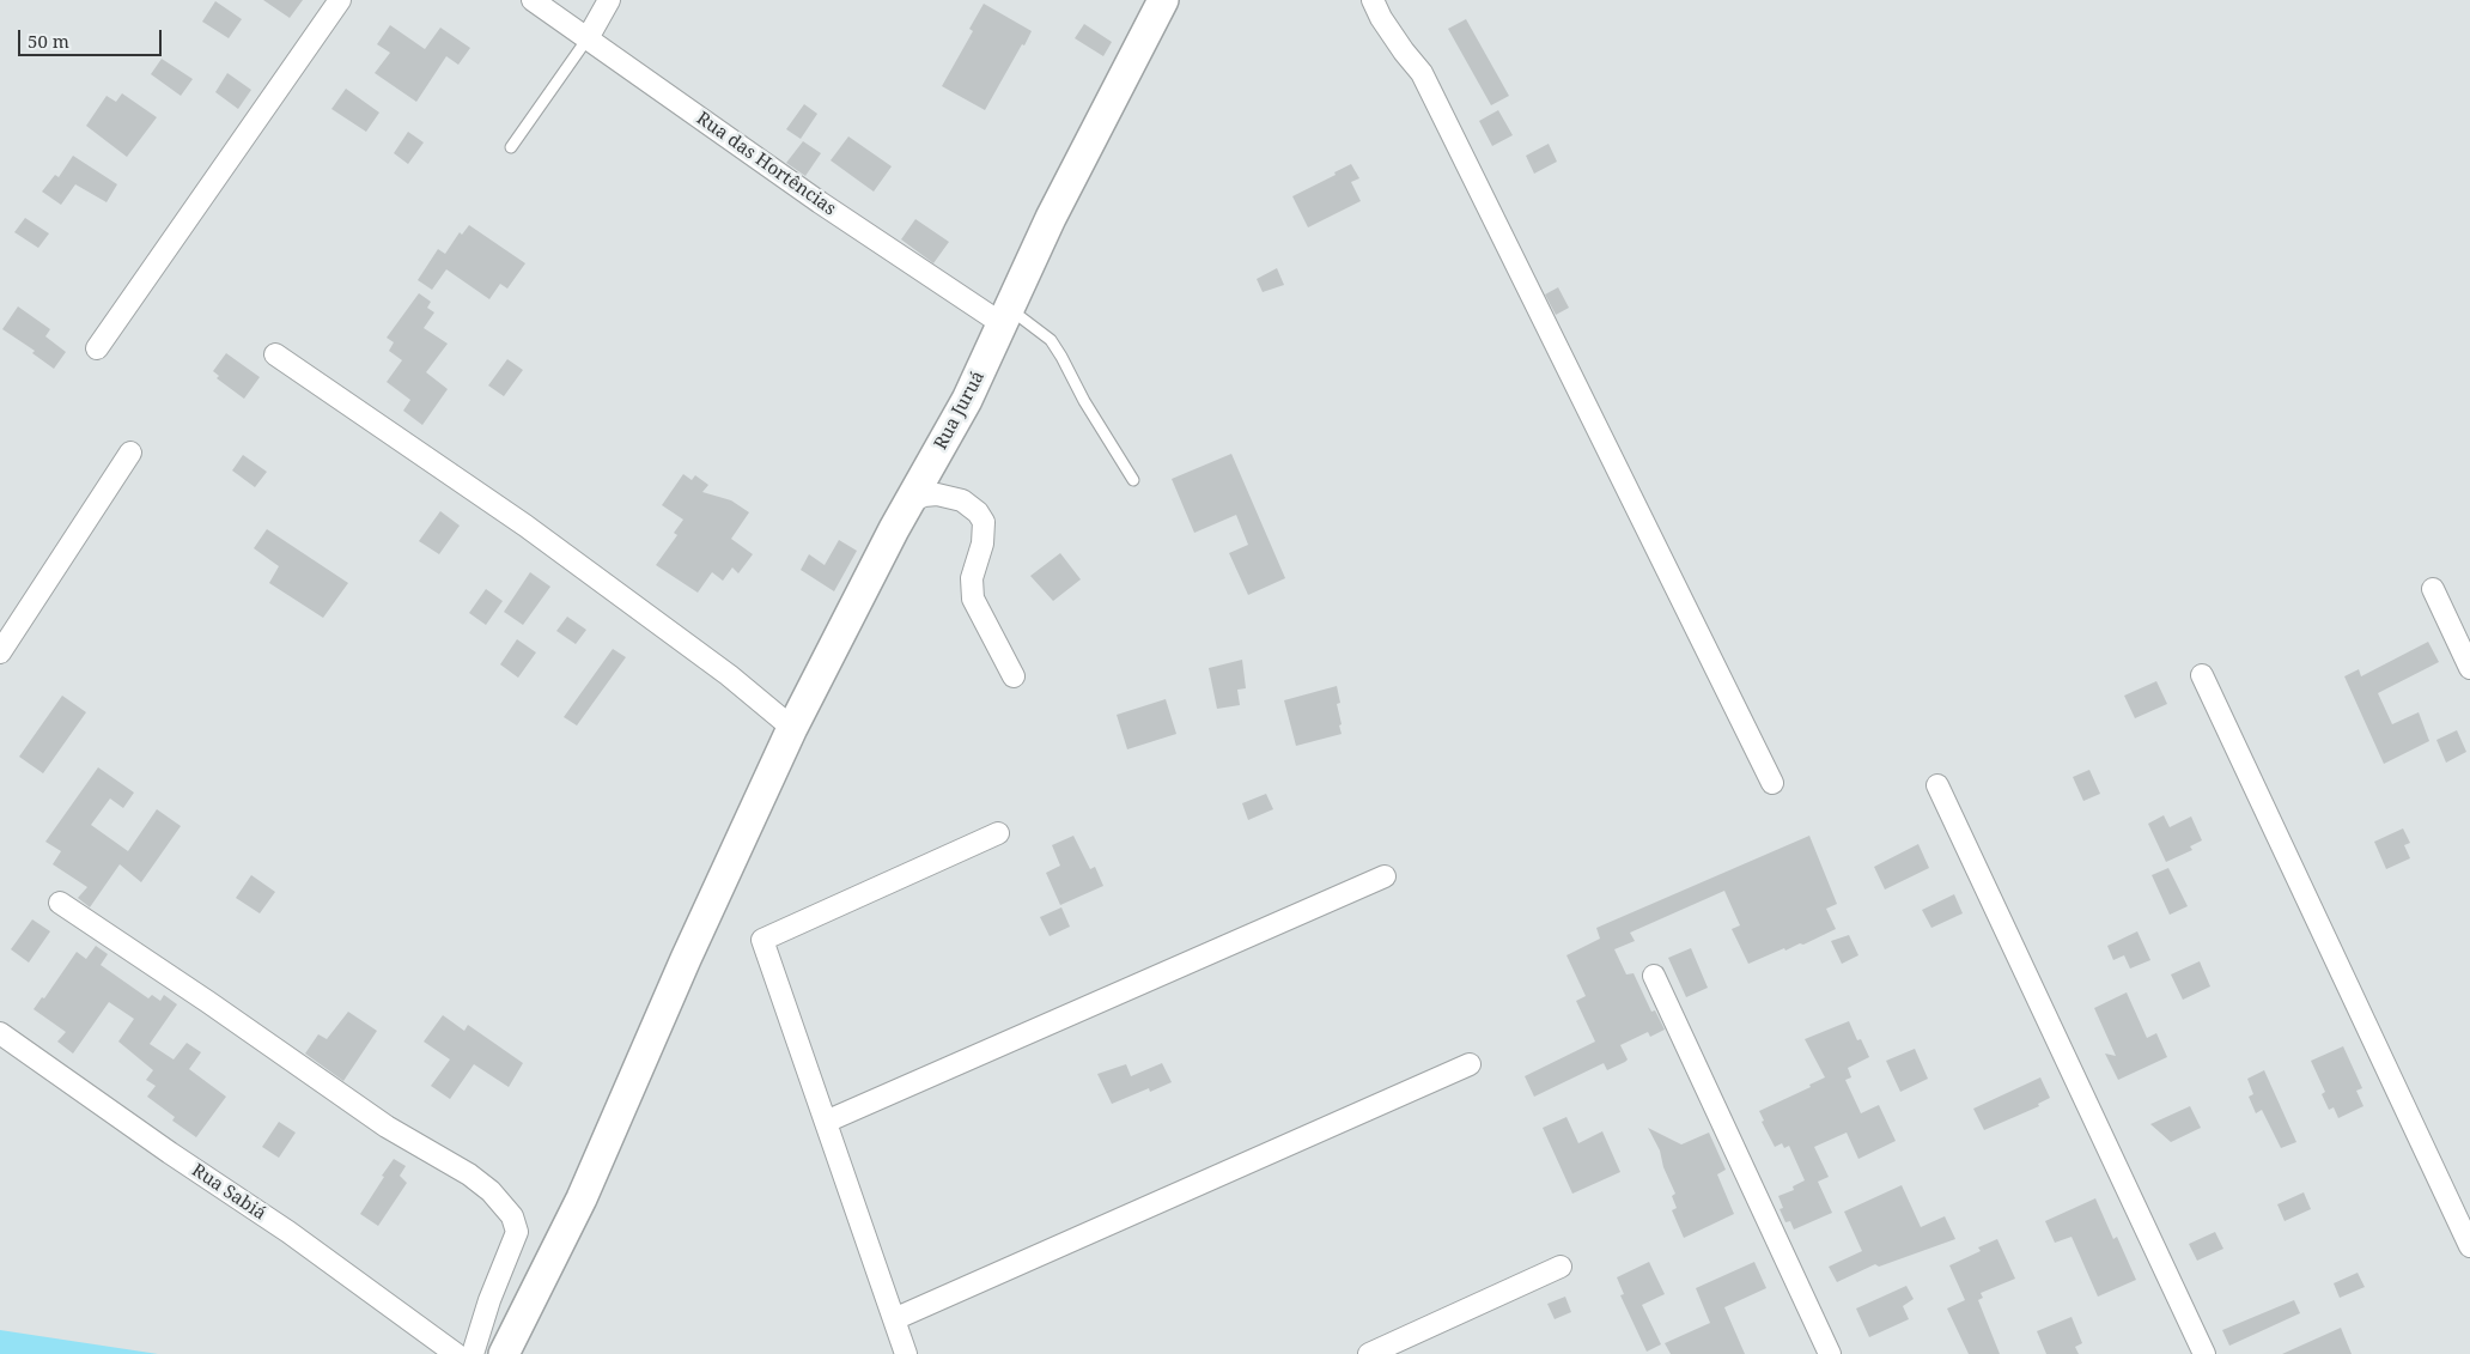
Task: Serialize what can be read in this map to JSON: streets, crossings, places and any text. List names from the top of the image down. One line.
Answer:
{"streets":{"street":["Rua das Hortências","Rua Juruá","Rua Sabiá"]},"crossings":[["Rua das Hortências","Rua Juruá"]],"scale_bar":"50 m"}
